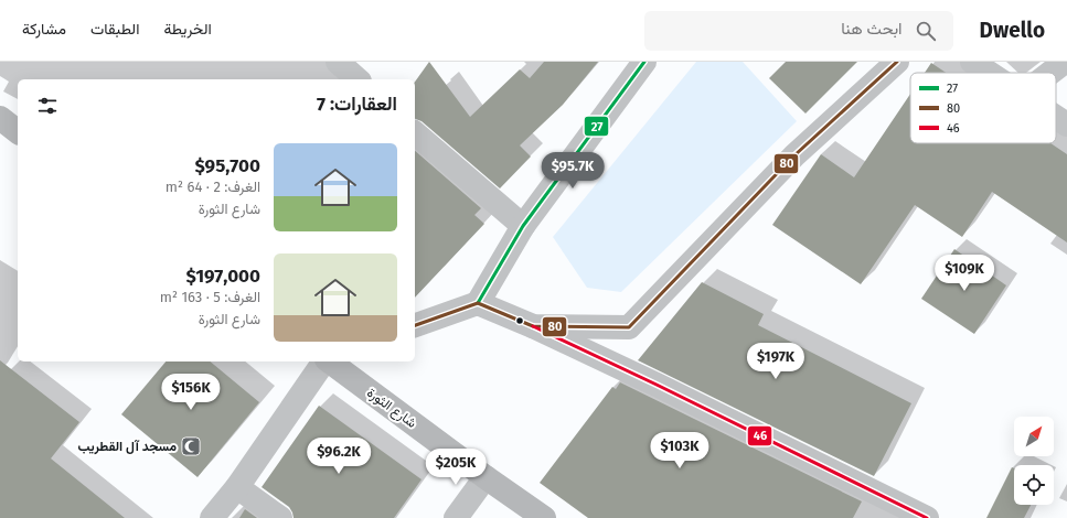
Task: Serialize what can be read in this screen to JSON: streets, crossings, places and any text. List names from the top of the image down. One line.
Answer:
{"streets":{"main road":["شارع الثورة"]},"places":{"mosque":["مسجد آل القطريب"]},"lines":["transit line 27","transit line 80","transit line 46"],"legend":["27","80","46"],"north":"top right","page":{"header":"Dwello","search":"ابحث هنا","nav":["الخريطة","الطبقات","مشاركة"],"heading":"العقارات: 7","list":[{"name":"$95,700","note":"الغرف: 2 · 64 m² · شارع الثورة"},{"name":"$197,000","note":"الغرف: 5 · 163 m² · شارع الثورة"}],"price":["$95.7K","$109K","$197K","$156K","$103K","$96.2K","$205K"]}}
